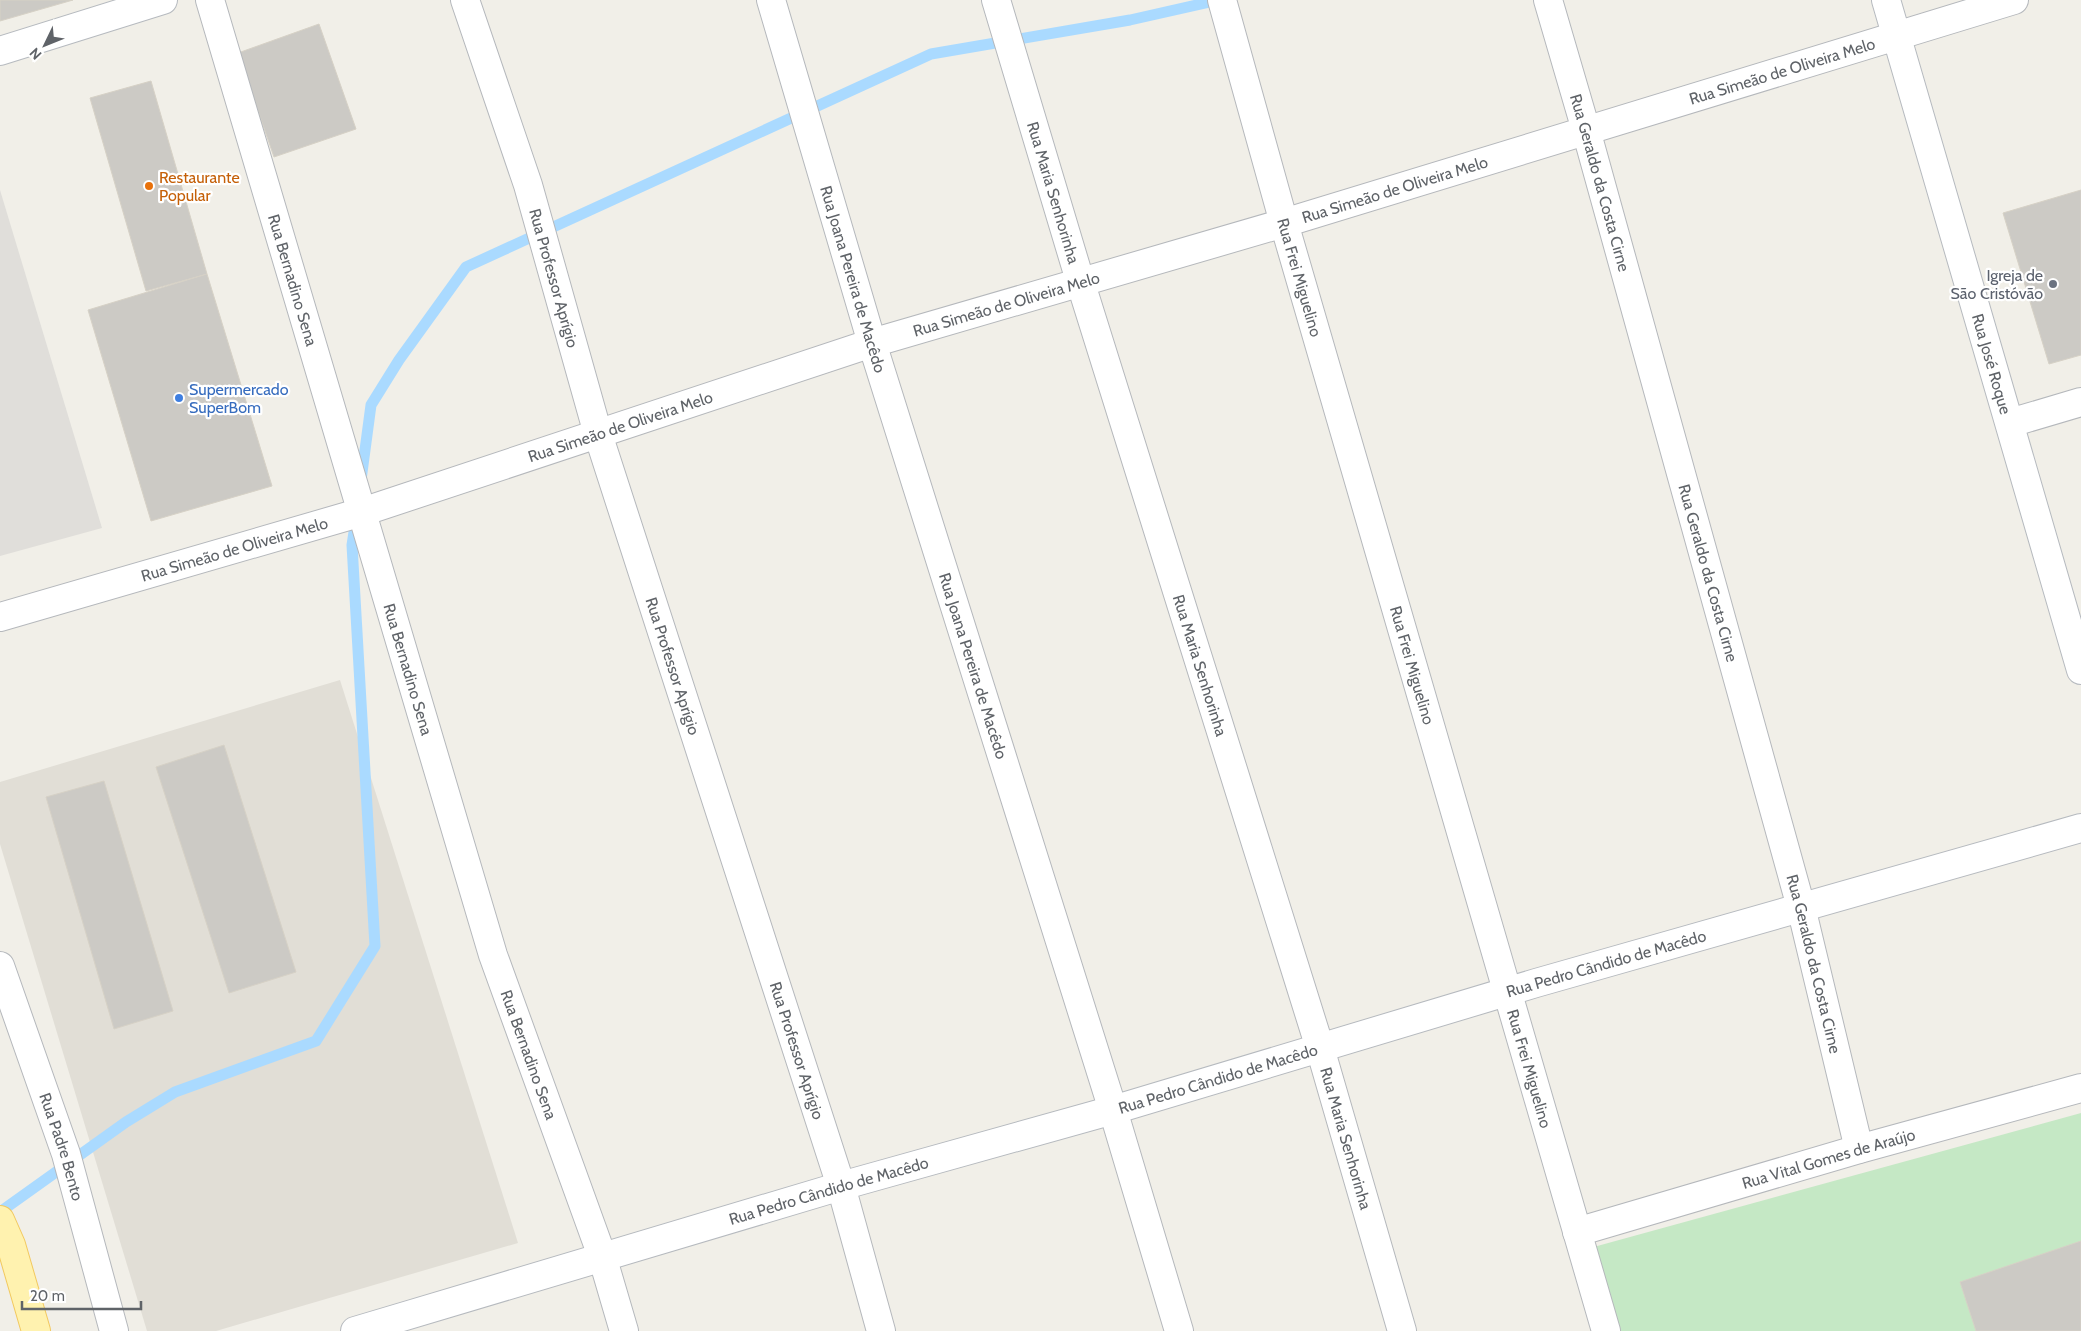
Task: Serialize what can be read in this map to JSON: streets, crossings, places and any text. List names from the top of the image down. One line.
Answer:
{"streets":{"street":["Rua Simeão de Oliveira Melo","Rua Geraldo da Costa Cirne","Rua Maria Senhorinha","Rua Frei Miguelino","Rua Professor Aprígio","Rua Joana Pereira de Macêdo","Rua Bernadino Sena","Rua José Roque","Rua Pedro Cândido de Macêdo","Rua Padre Bento","Rua Vital Gomes de Araújo"]},"crossings":[["Rua Simeão de Oliveira Melo","Rua Geraldo da Costa Cirne"],["Rua Simeão de Oliveira Melo","Rua Maria Senhorinha"],["Rua Simeão de Oliveira Melo","Rua Frei Miguelino"],["Rua Simeão de Oliveira Melo","Rua Professor Aprígio"],["Rua Simeão de Oliveira Melo","Rua Joana Pereira de Macêdo"],["Rua Simeão de Oliveira Melo","Rua Bernadino Sena"],["Rua Simeão de Oliveira Melo","Rua José Roque"],["Rua Geraldo da Costa Cirne","Rua Pedro Cândido de Macêdo"],["Rua Geraldo da Costa Cirne","Rua Vital Gomes de Araújo"],["Rua Maria Senhorinha","Rua Pedro Cândido de Macêdo"],["Rua Frei Miguelino","Rua Pedro Cândido de Macêdo"],["Rua Frei Miguelino","Rua Vital Gomes de Araújo"],["Rua Professor Aprígio","Rua Pedro Cândido de Macêdo"],["Rua Joana Pereira de Macêdo","Rua Pedro Cândido de Macêdo"],["Rua Bernadino Sena","Rua Pedro Cândido de Macêdo"]],"places":["Restaurante Popular","Igreja de São Cristóvão","Supermercado SuperBom"],"scale_bar":"20 m","north":"bottom left"}
